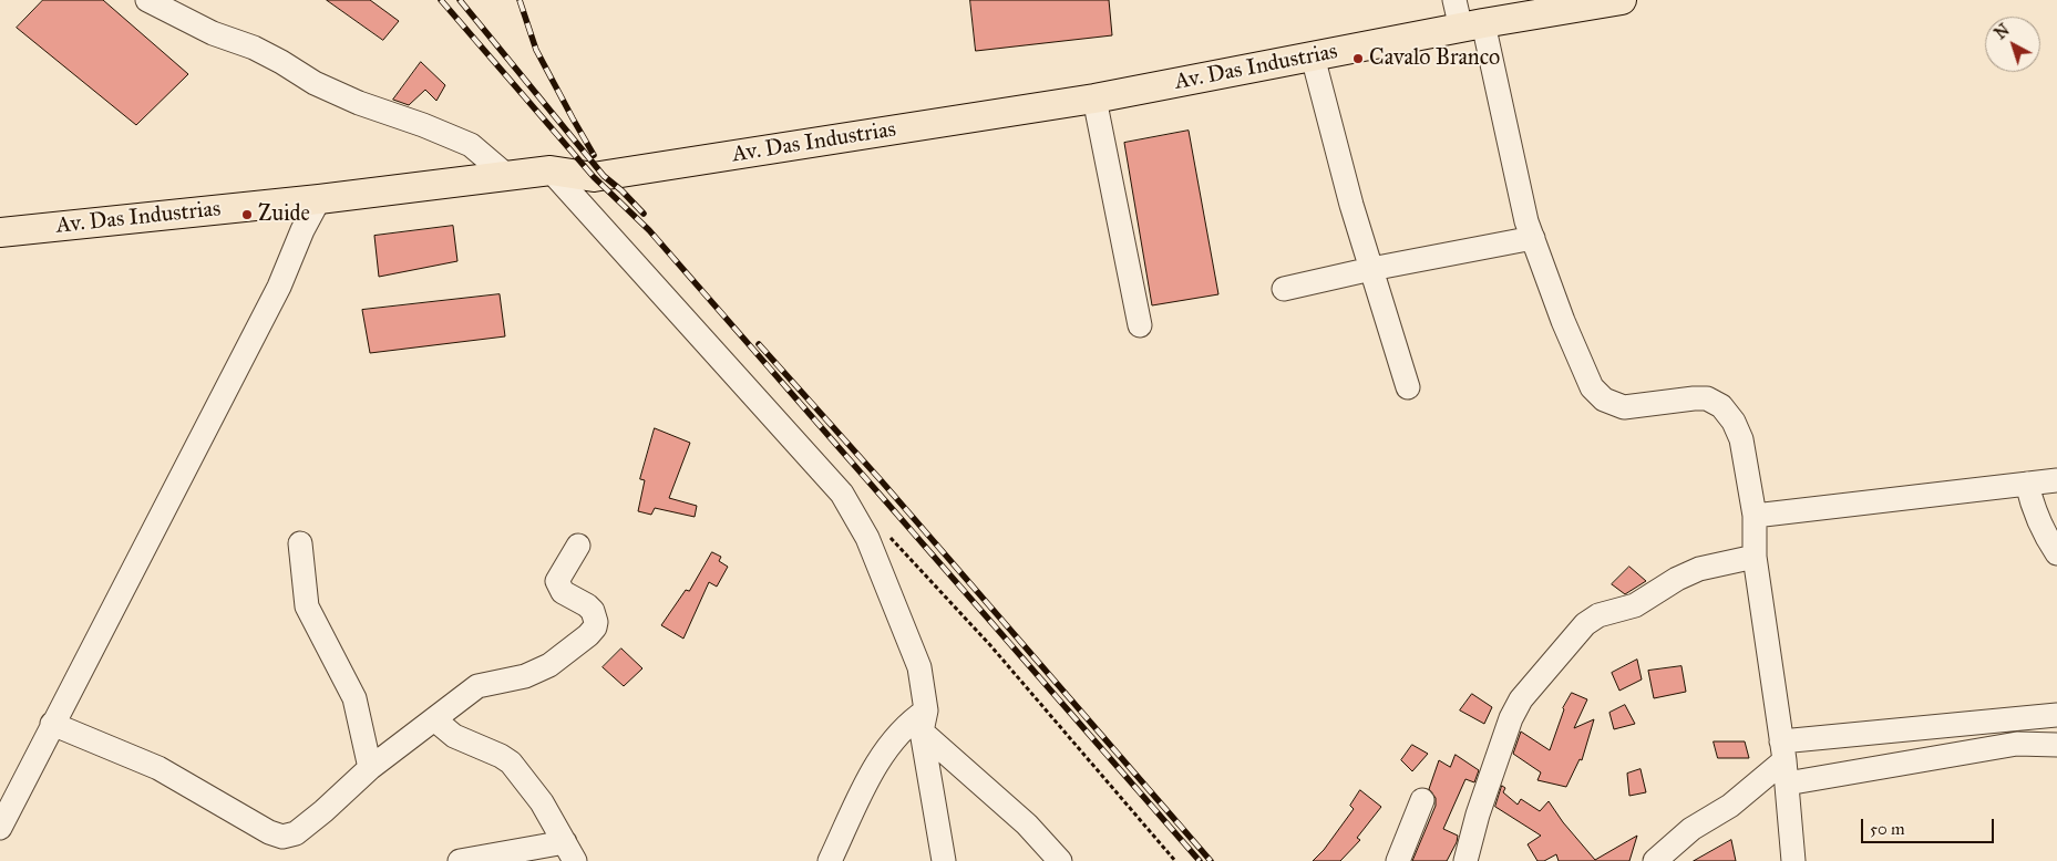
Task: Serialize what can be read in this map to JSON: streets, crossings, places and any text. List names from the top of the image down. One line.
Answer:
{"streets":{"main road":["Av. Das Industrias"]},"places":["Cavalo Branco","Zuide"],"scale_bar":"50 m","north":"top left"}
